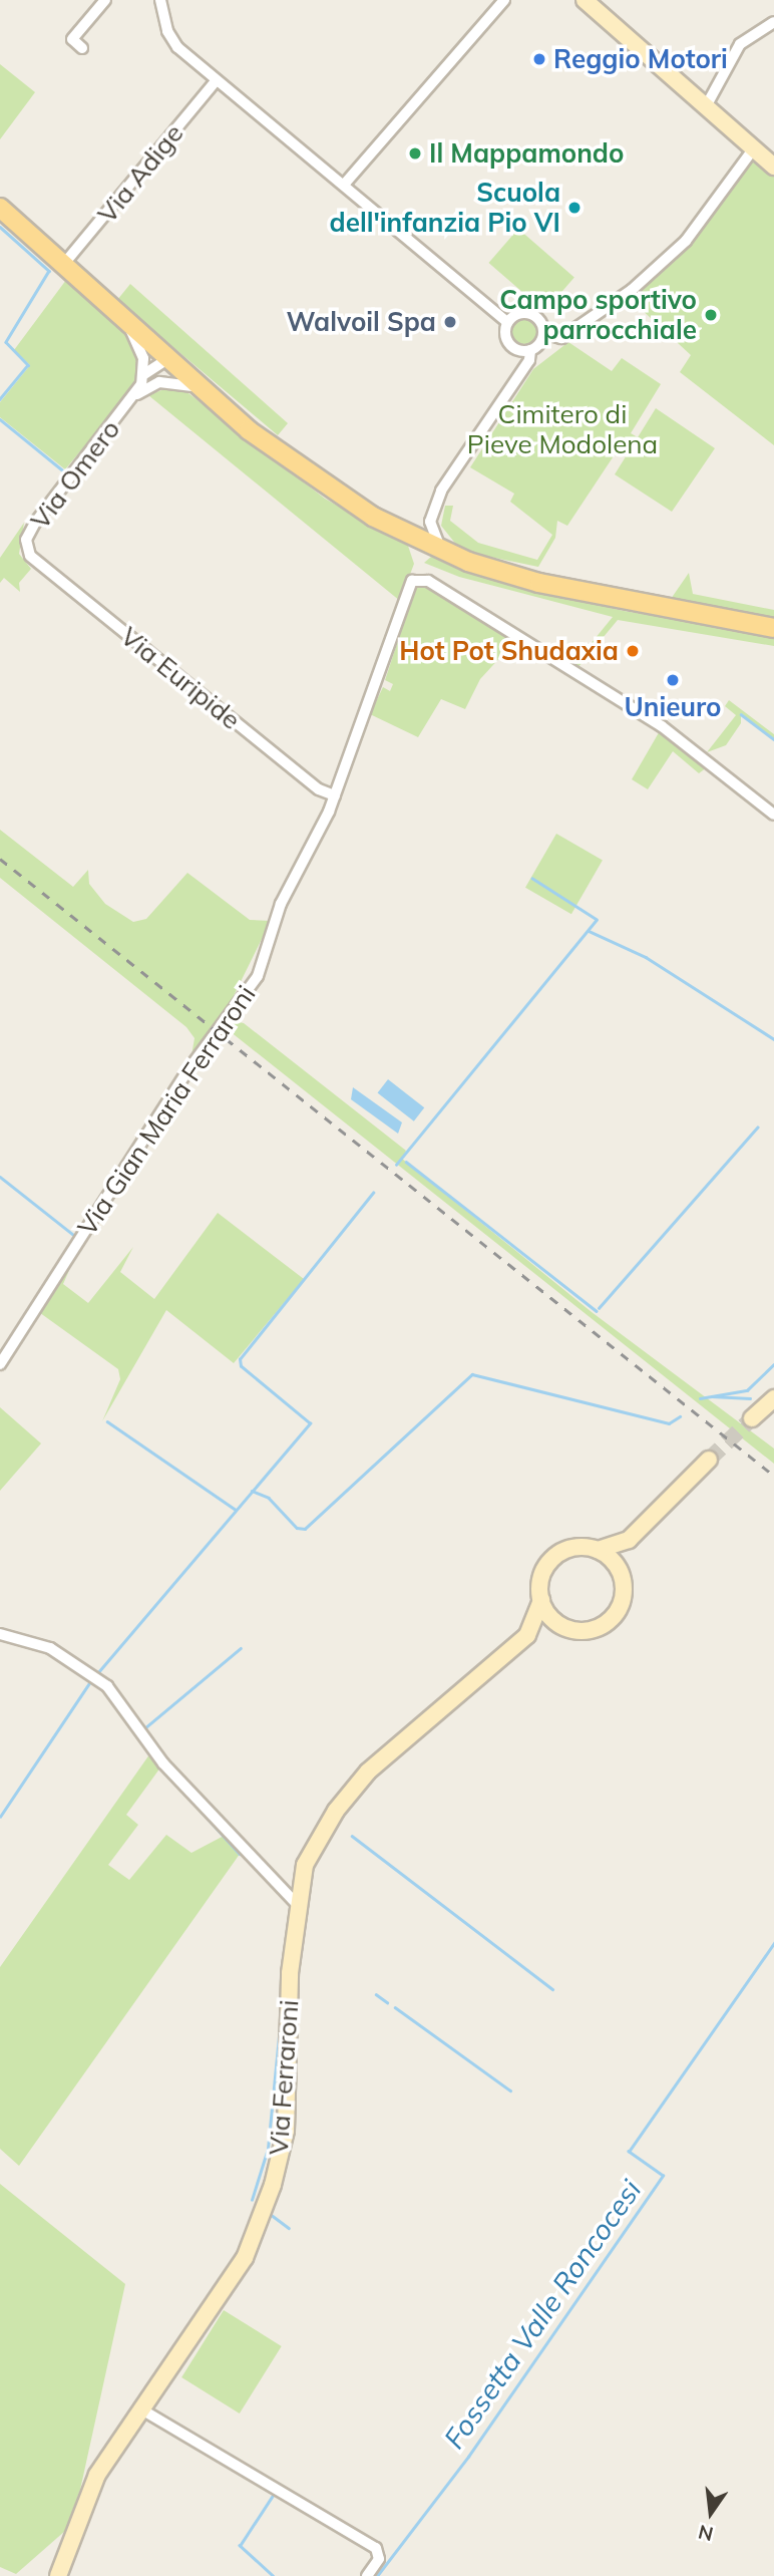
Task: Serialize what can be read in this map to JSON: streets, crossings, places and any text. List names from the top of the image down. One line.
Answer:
{"streets":{"main road":["Via Ferraroni"],"street":["Via Adige","Via Omero","Via Euripide","Via Gian Maria Ferraroni"]},"crossings":[["Via Omero","Via Euripide"],["Via Euripide","Via Gian Maria Ferraroni"]],"water":["Fossetta Valle Roncocesi"],"parks":["Cimitero di Pieve Modolena"],"places":["Reggio Motori","Il Mappamondo","Scuola dell'infanzia Pio VI","Campo sportivo parrocchiale","Walvoil Spa","Hot Pot Shudaxia","Unieuro"],"north":"bottom"}
